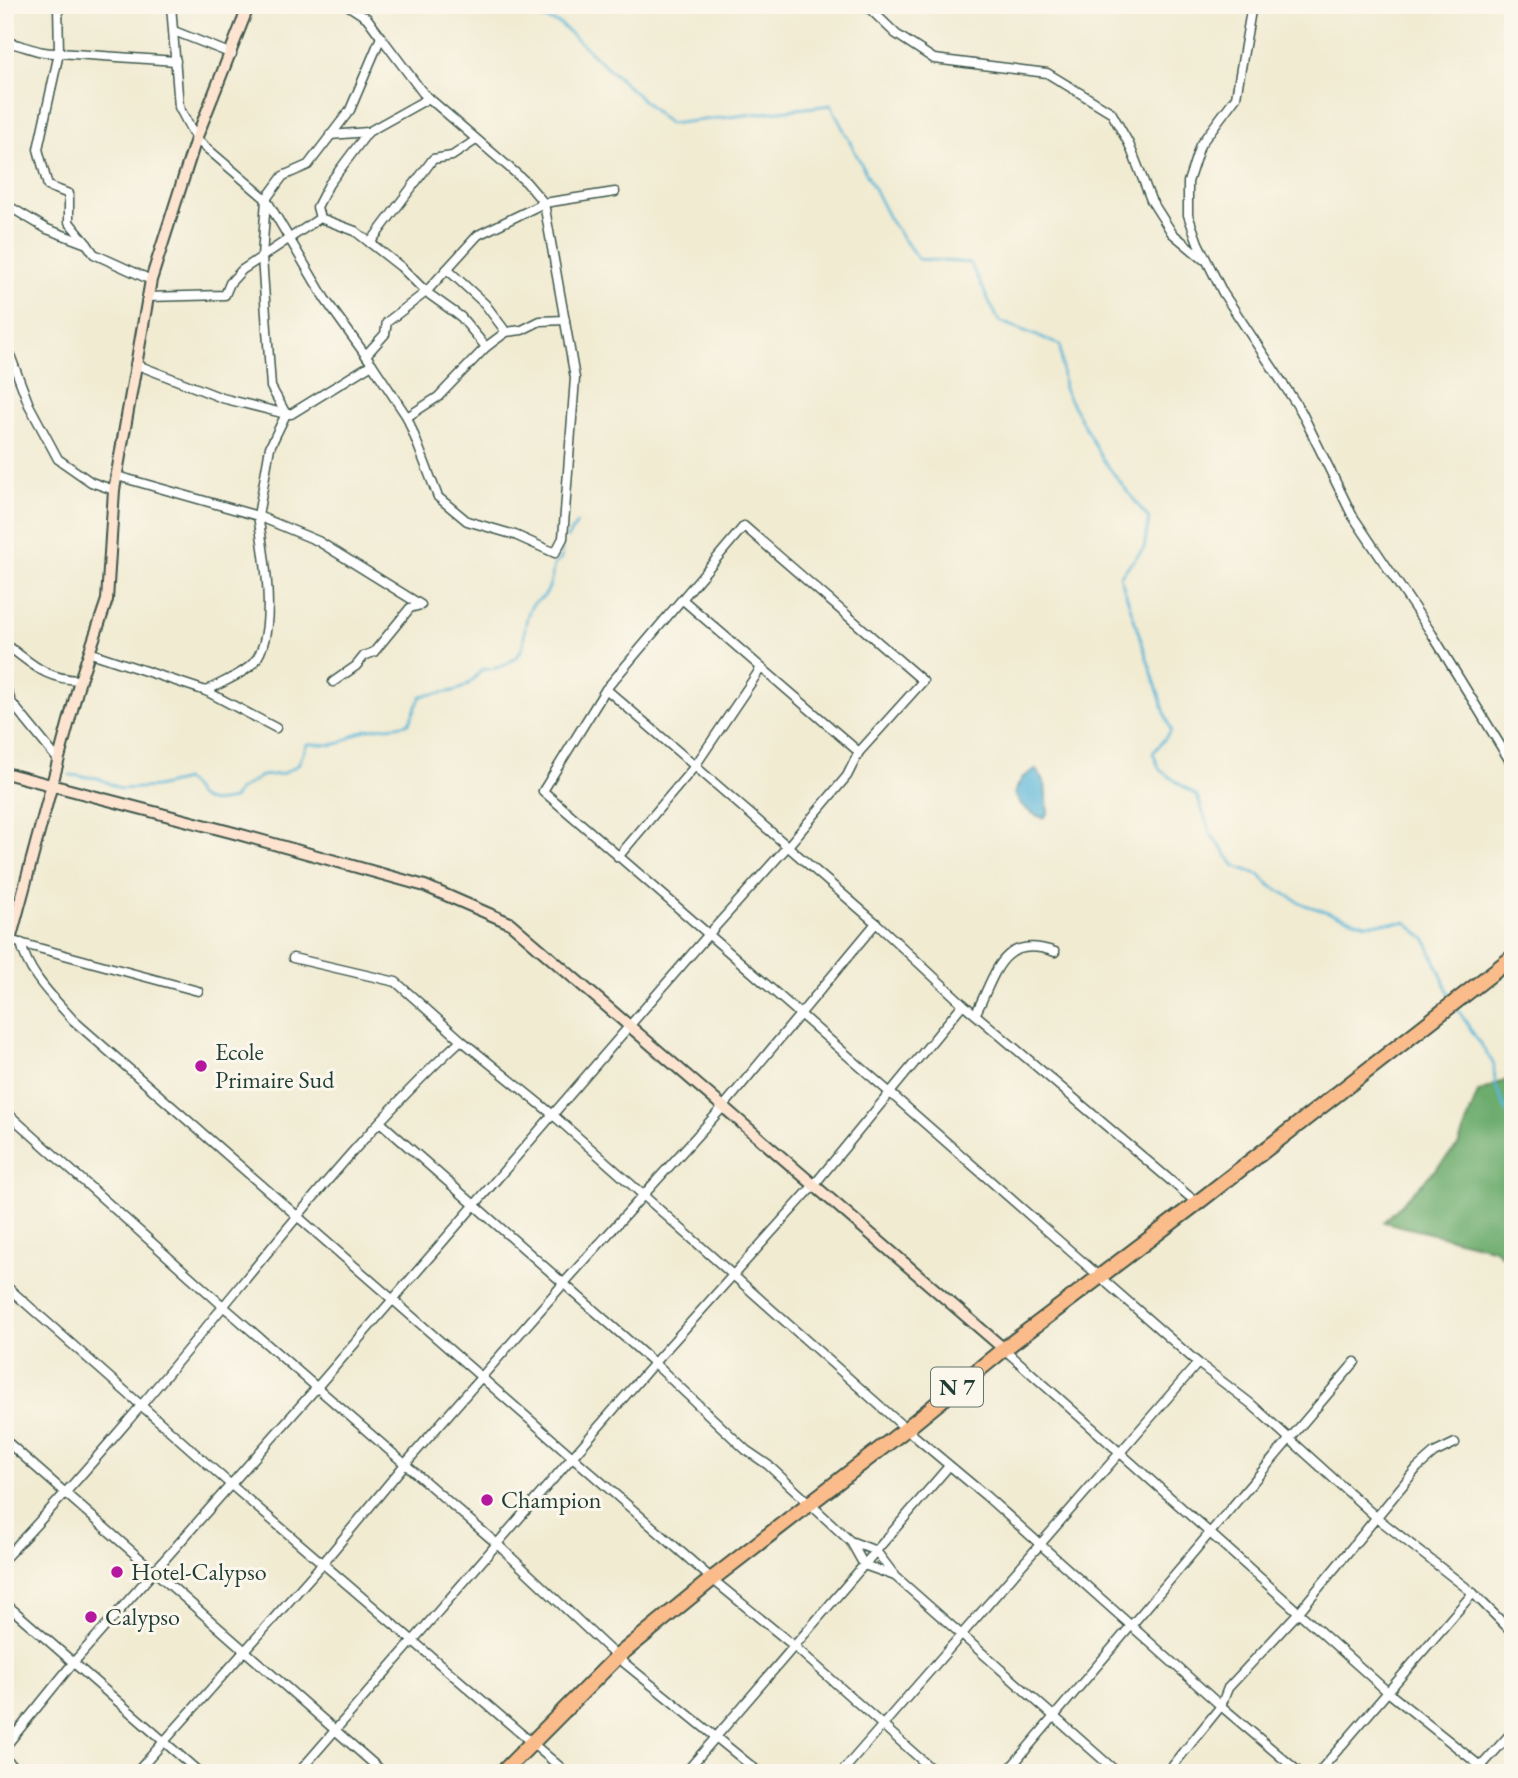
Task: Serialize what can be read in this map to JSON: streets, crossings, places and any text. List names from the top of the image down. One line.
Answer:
{"streets":{"highway":["N 7"]},"places":["Ecole Primaire Sud","Champion","Hotel-Calypso","Calypso"]}
